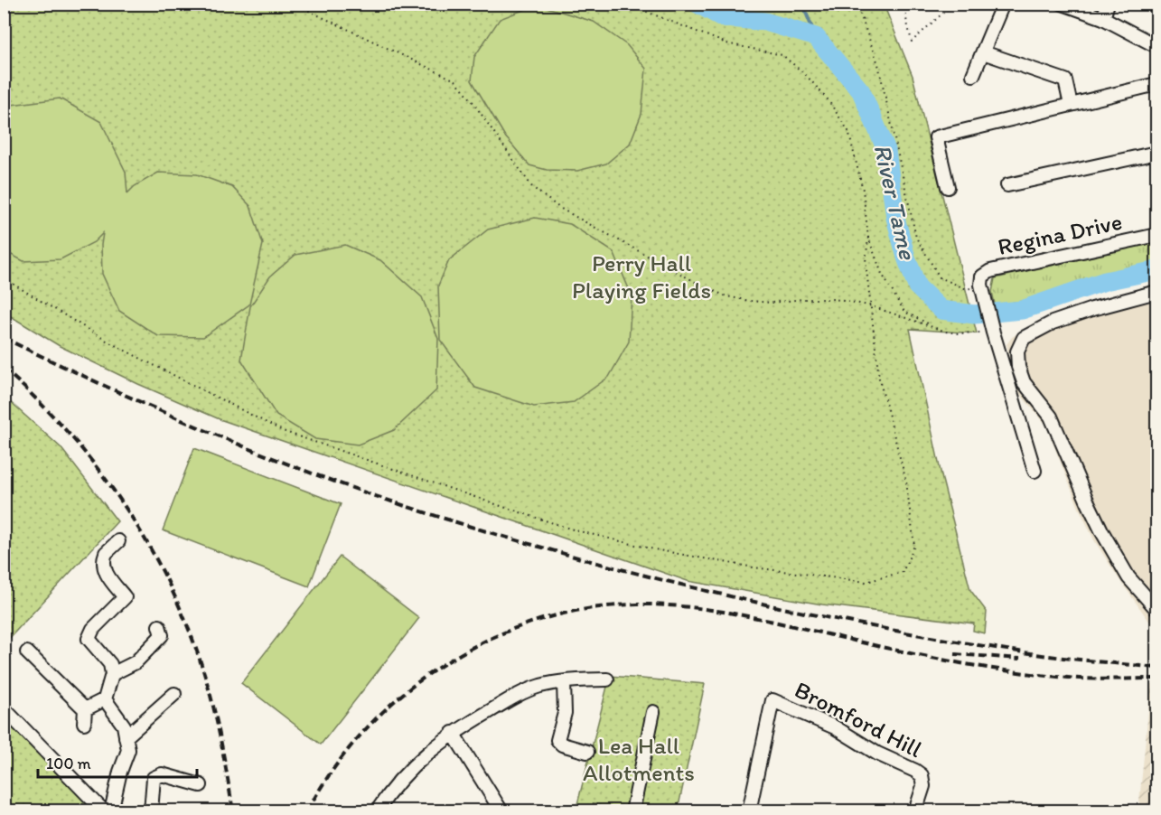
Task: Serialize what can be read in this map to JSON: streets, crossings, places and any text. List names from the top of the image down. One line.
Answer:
{"streets":{"street":["Regina Drive","Bromford Hill"]},"water":["River Tame"],"parks":["Perry Hall Playing Fields","Lea Hall Allotments"],"scale_bar":"100 m"}
